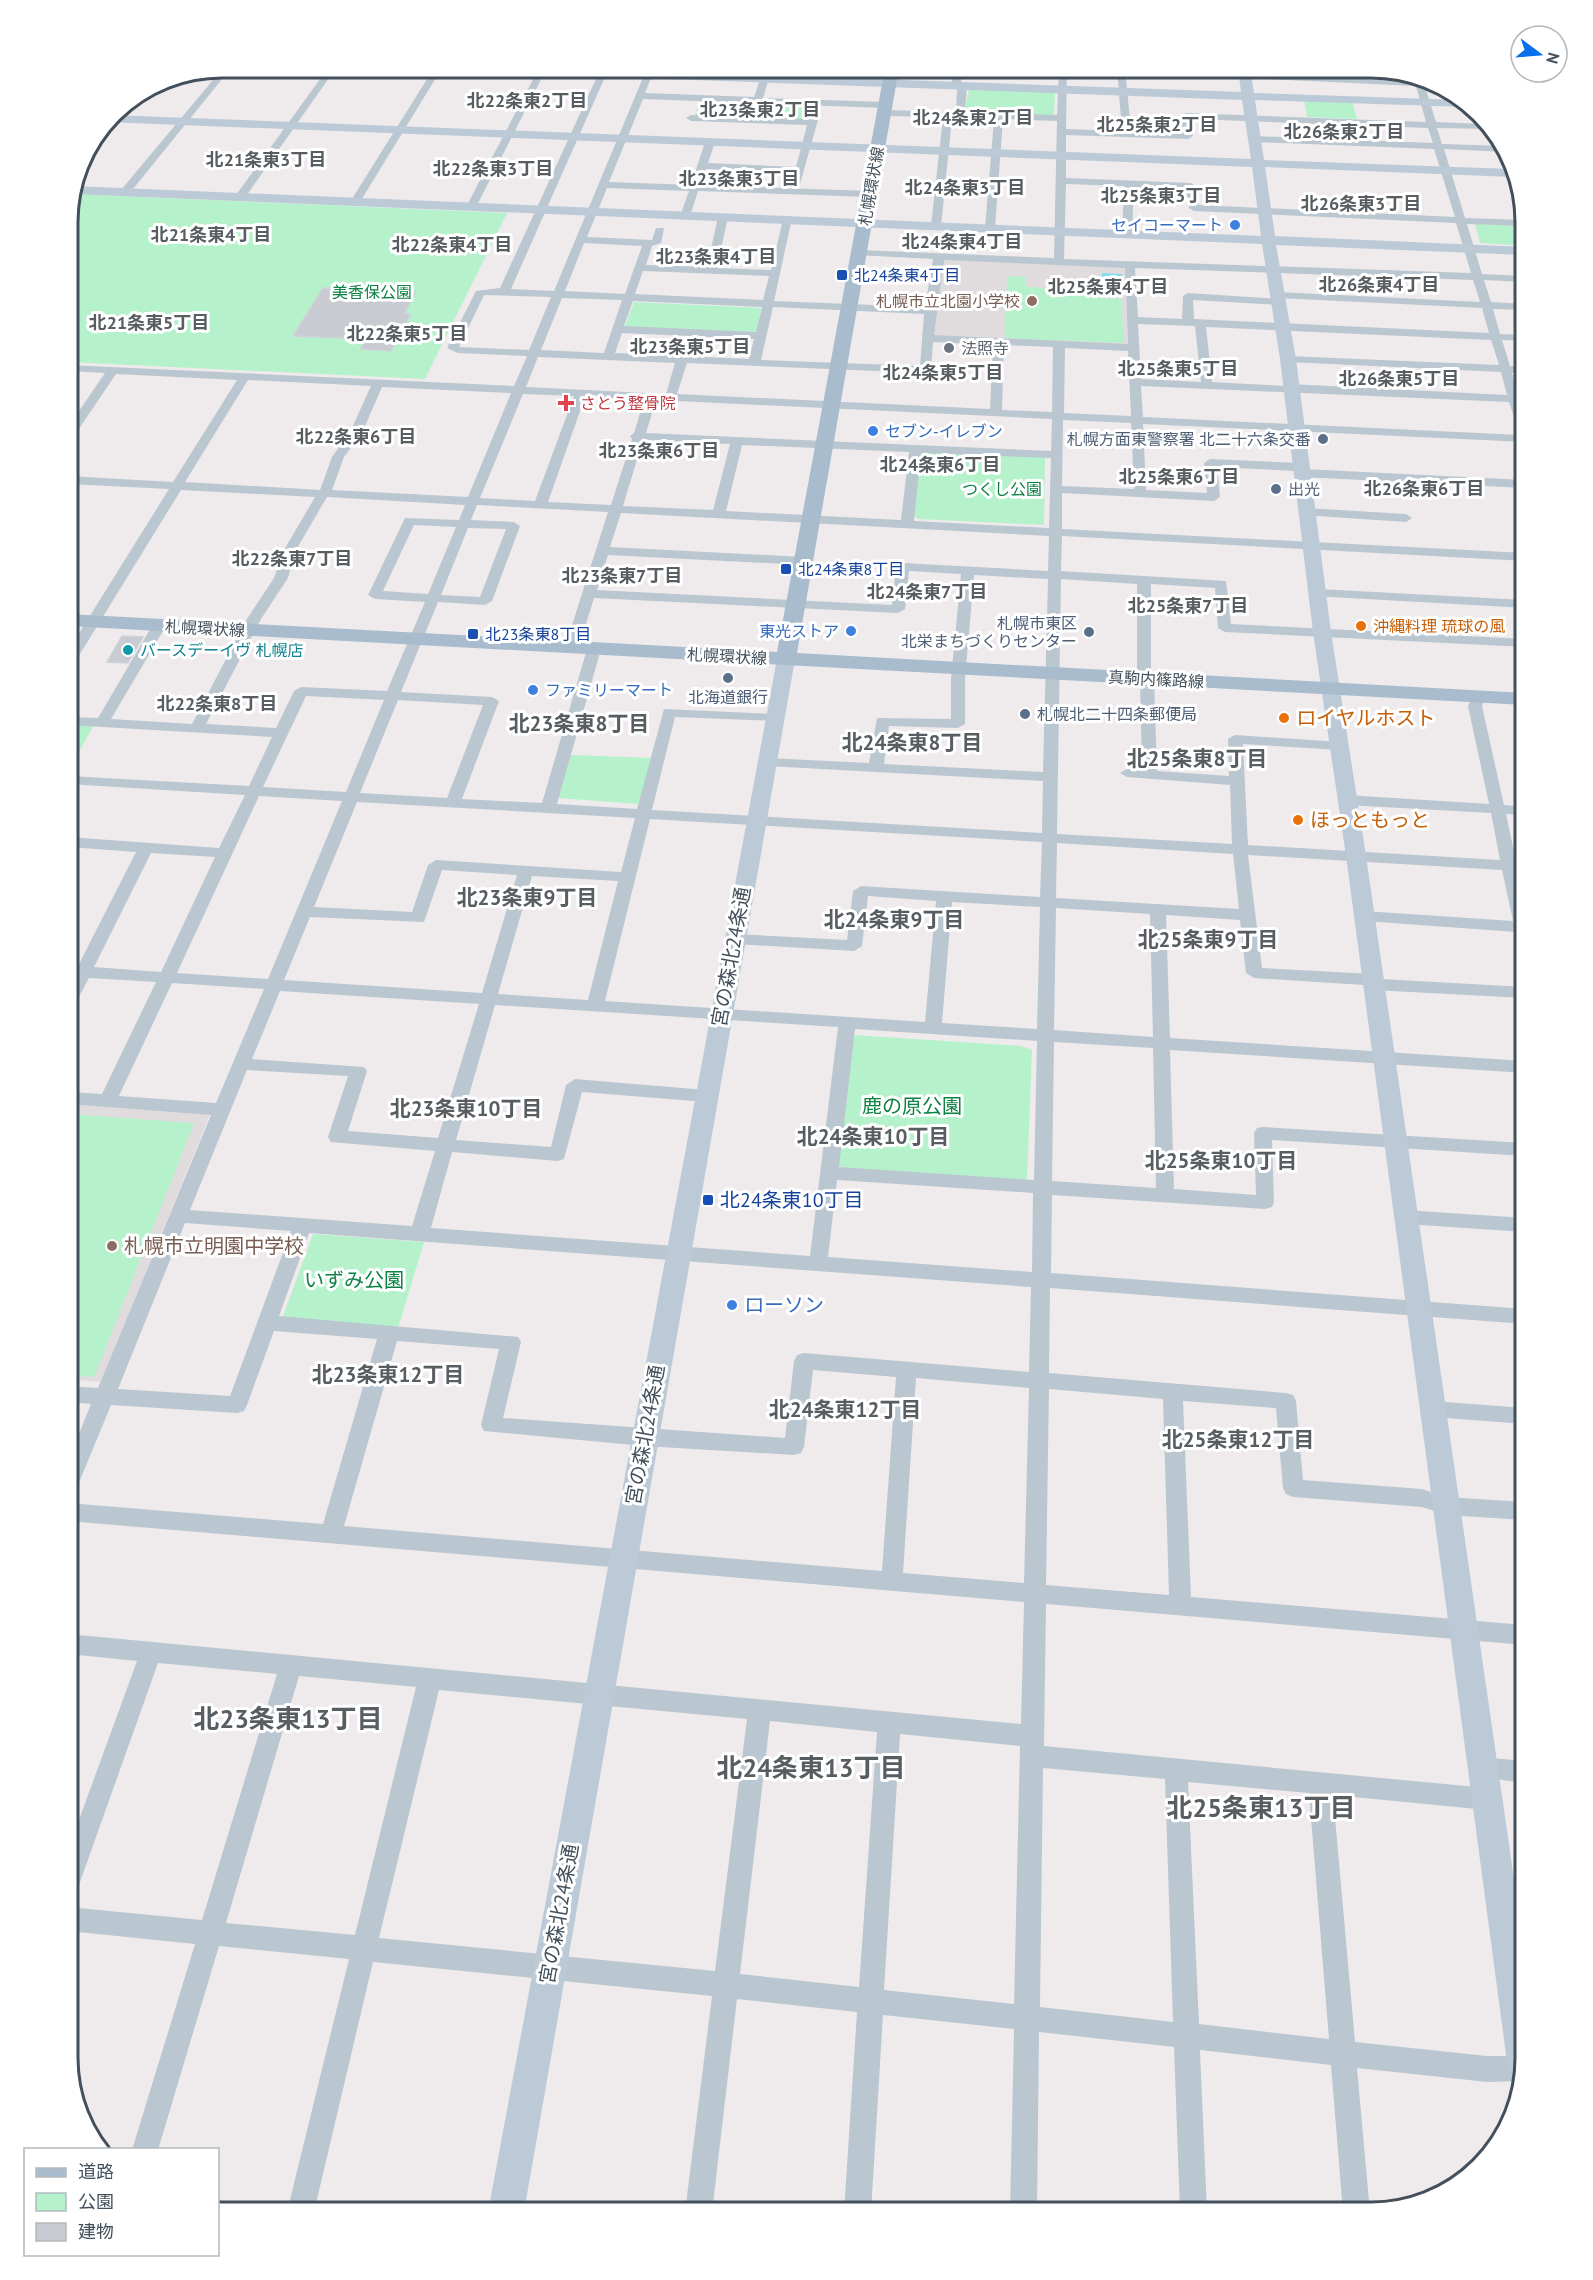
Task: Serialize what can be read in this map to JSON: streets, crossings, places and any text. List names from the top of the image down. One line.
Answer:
{"streets":{"main road":["札幌環状線","真駒内篠路線"],"street":["宮の森北24条通"]},"crossings":[["札幌環状線","真駒内篠路線"],["札幌環状線","宮の森北24条通"],["真駒内篠路線","宮の森北24条通"]],"districts":["北22条東2丁目","北23条東2丁目","北24条東2丁目","北25条東2丁目","北26条東2丁目","北21条東3丁目","北22条東3丁目","北23条東3丁目","北24条東3丁目","北25条東3丁目","北26条東3丁目","北21条東4丁目","北24条東4丁目","北22条東4丁目","北23条東4丁目","北26条東4丁目","北25条東4丁目","北21条東5丁目","北22条東5丁目","北23条東5丁目","北25条東5丁目","北24条東5丁目","北26条東5丁目","北22条東6丁目","北23条東6丁目","北24条東6丁目","北25条東6丁目","北26条東6丁目","北22条東7丁目","北23条東7丁目","北24条東7丁目","北25条東7丁目","北22条東8丁目","北23条東8丁目","北24条東8丁目","北25条東8丁目","北23条東9丁目","北24条東9丁目","北25条東9丁目","北23条東10丁目","北24条東10丁目","北25条東10丁目","北23条東12丁目","北24条東12丁目","北25条東12丁目","北23条東13丁目","北24条東13丁目","北25条東13丁目"],"parks":["美香保公園","つくし公園","鹿の原公園","いずみ公園"],"places":{"other":["セイコーマート","札幌市立北園小学校","法照寺","セブン-イレブン","札幌方面東警察署 北二十六条交番","出光","沖縄料理 琉球の風","東光ストア","札幌市東区 北栄まちづくりセンター","バースデーイヴ 札幌店","北海道銀行","ファミリーマート","札幌北二十四条郵便局","ロイヤルホスト","ほっともっと","札幌市立明園中学校","ローソン"],"transit":["北24条東4丁目","北24条東8丁目","北23条東8丁目","北24条東10丁目"],"health":["さとう整骨院"]},"legend":["道路","公園","建物"],"north":"right"}
